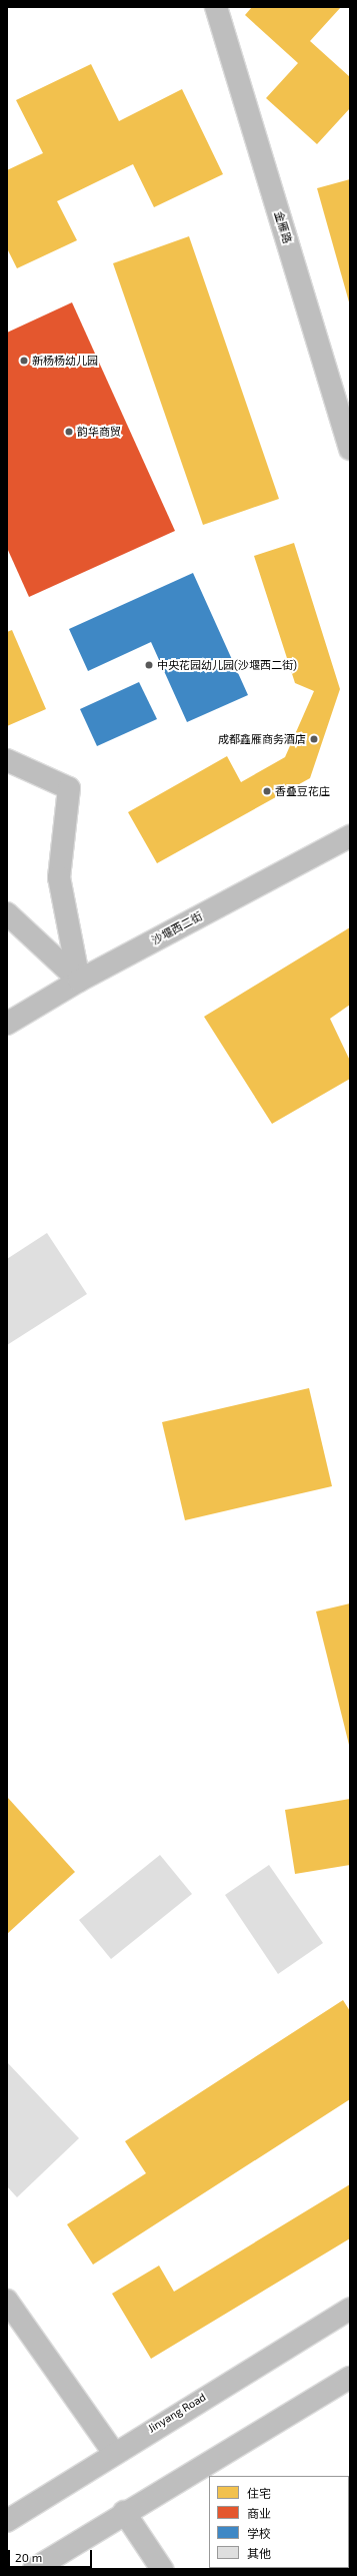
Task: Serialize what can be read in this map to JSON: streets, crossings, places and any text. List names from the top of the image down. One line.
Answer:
{"streets":{"street":["金雁路","沙堰西二街","Jinyang Road"]},"places":["新杨杨幼儿园","韵华商贸","中央花园幼儿园(沙堰西二街)","成都鑫雁商务酒店","香叠豆花庄"],"legend":["住宅","商业","学校","其他"],"scale_bar":"20 m"}
